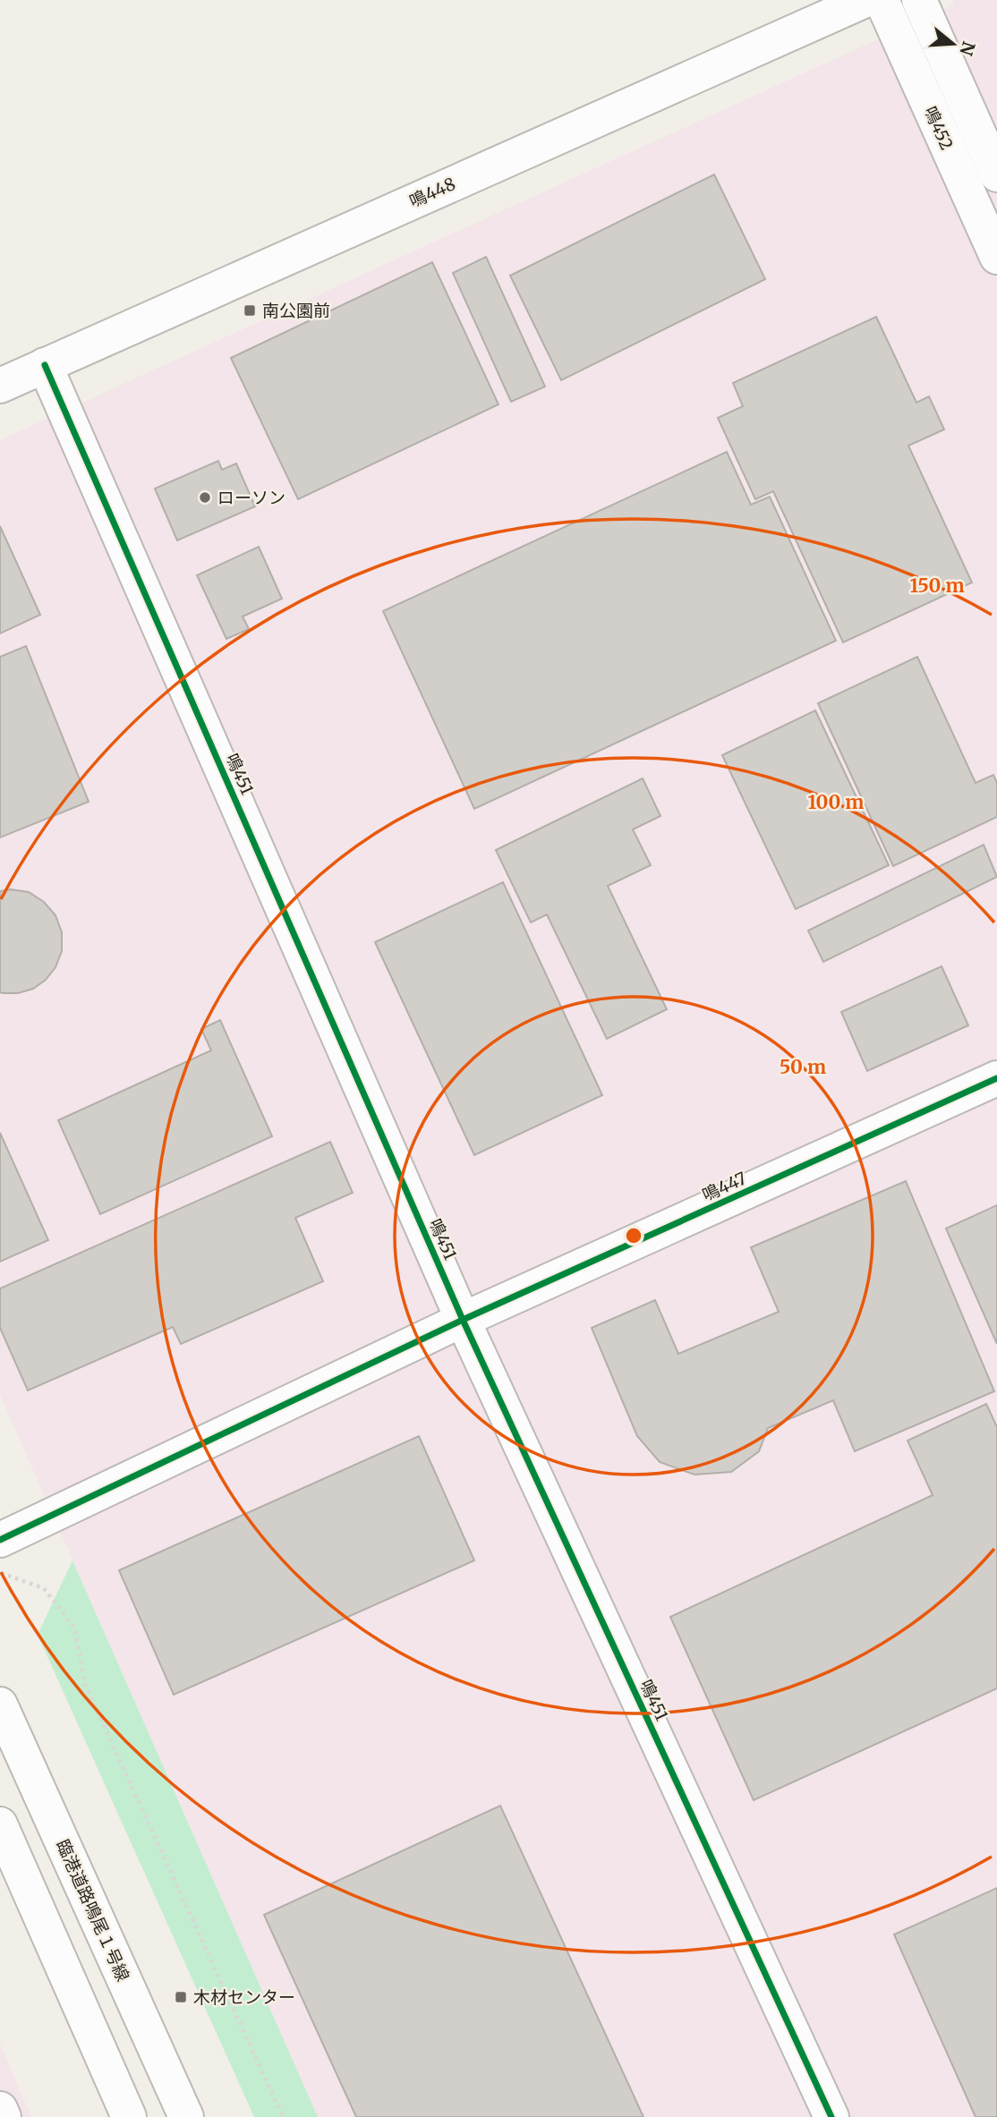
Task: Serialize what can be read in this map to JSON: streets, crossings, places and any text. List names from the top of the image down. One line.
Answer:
{"streets":{"street":["鳴452","鳴448","鳴451","鳴447","臨港道路鳴尾１号線"]},"crossings":[["鳴448","鳴451"],["鳴451","鳴447"]],"places":{"transit":["南公園前","木材センター"],"other":["ローソン"]},"north":"right","rings":["150 m","100 m","50 m"]}
